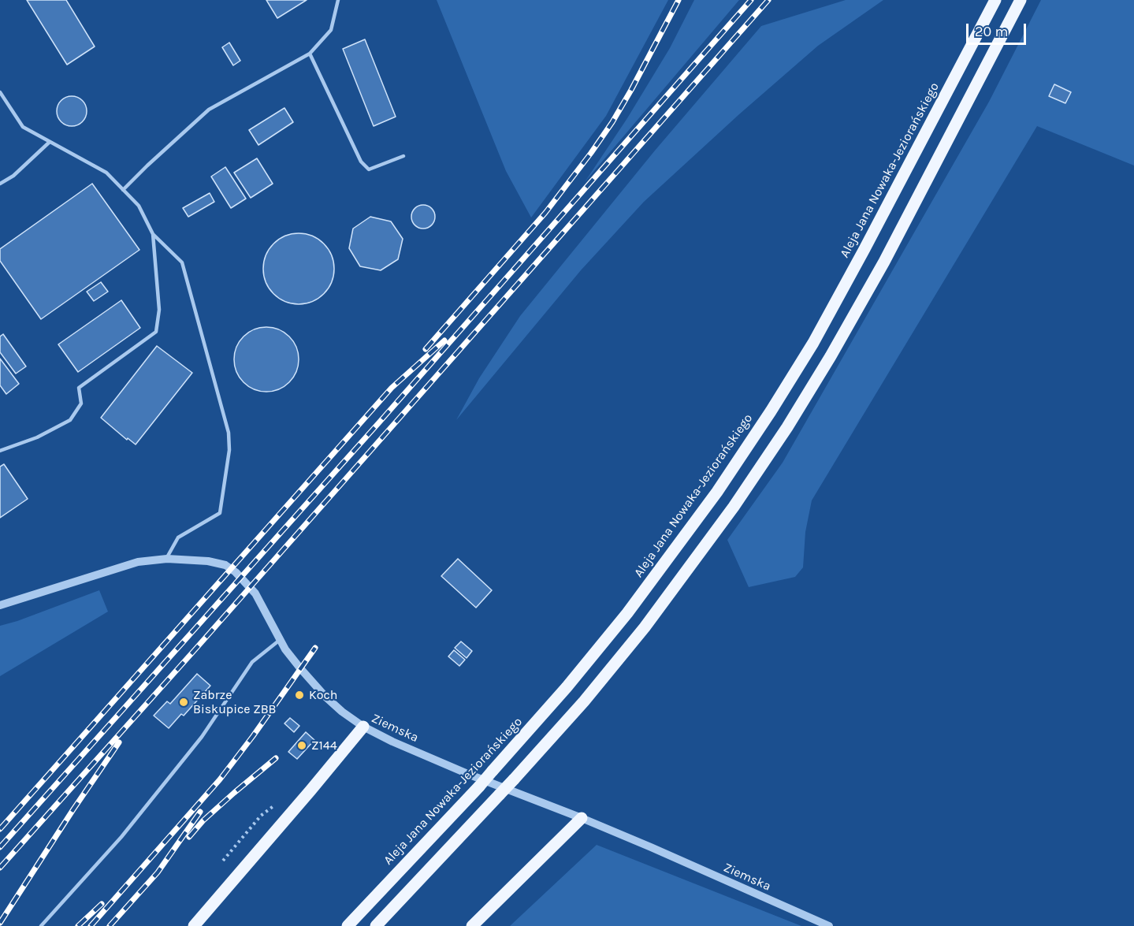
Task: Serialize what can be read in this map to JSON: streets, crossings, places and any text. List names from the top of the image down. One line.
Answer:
{"streets":{"main road":["Aleja Jana Nowaka-Jeziorańskiego"],"street":["Ziemska"]},"places":["Koch","Zabrze Biskupice ZBB","Z144"],"scale_bar":"20 m"}
